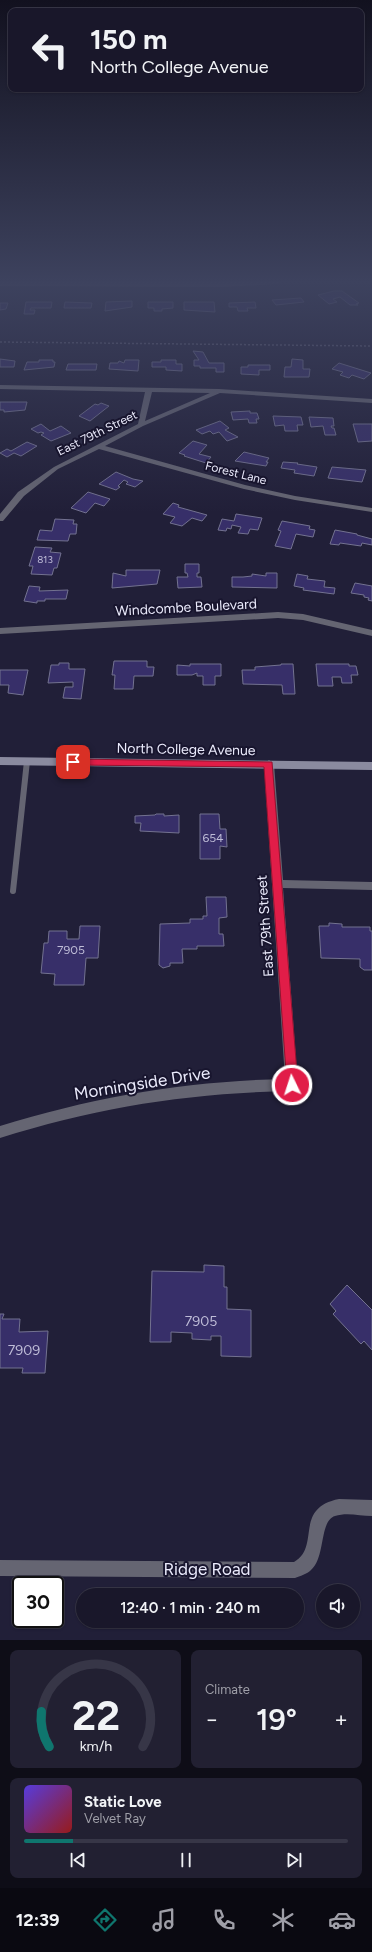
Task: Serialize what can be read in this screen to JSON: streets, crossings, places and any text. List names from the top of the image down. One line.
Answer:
{"streets":{"main road":["North College Avenue"],"street":["East 79th Street","Forest Lane","Windcombe Boulevard","Morningside Drive","Ridge Road"]},"crossings":[["East 79th Street","Forest Lane"],["East 79th Street","North College Avenue"],["East 79th Street","Morningside Drive"]],"house_numbers":["813","654","7905","7905","7909"],"page":{"turn":["150 m","North College Avenue"],"limit":"30","trip":"12:40 · 1 min · 240 m","tile":"Climate","heat":["−","19°","+"],"song":["Static Love","Velvet Ray"],"tabs":"12:39","gauge":["22","km/h"]}}
